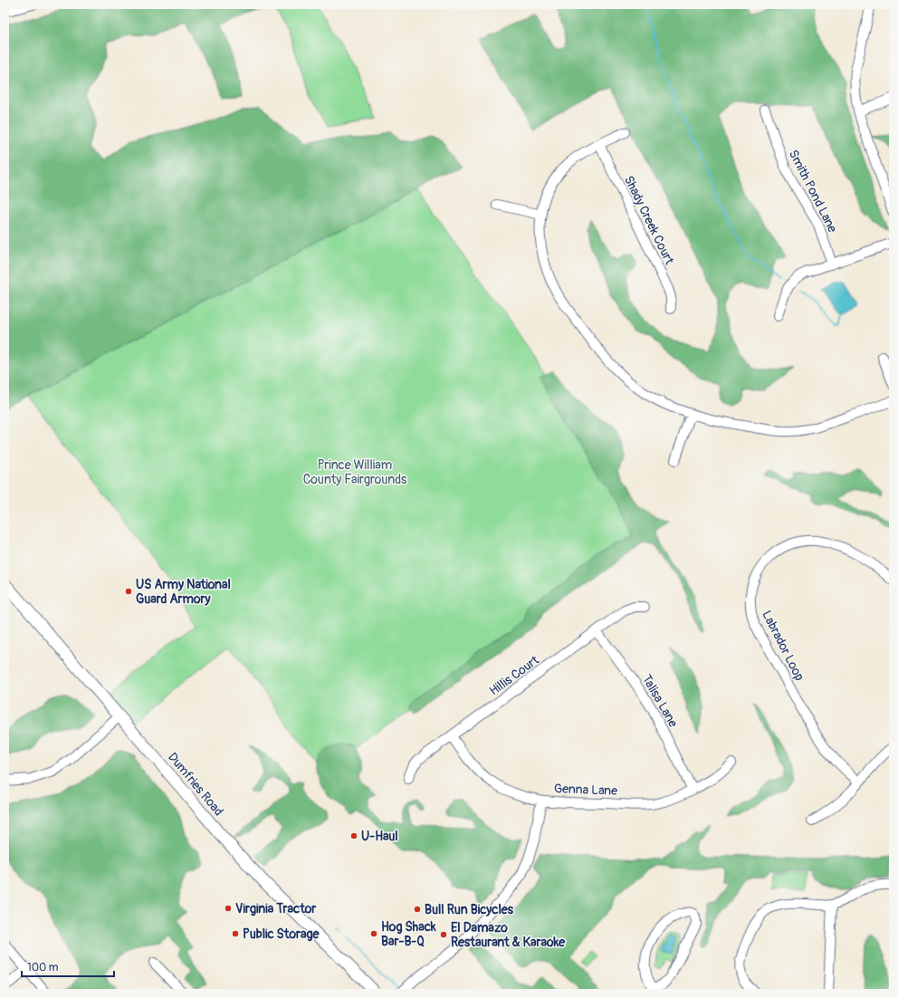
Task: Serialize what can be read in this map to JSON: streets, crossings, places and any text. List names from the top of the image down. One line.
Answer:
{"streets":{"main road":["Dumfries Road"],"street":["Smith Pond Lane","Shady Creek Court","Labrador Loop","Hillis Court","Talisa Lane","Genna Lane"]},"crossings":[["Hillis Court","Talisa Lane"],["Hillis Court","Genna Lane"],["Talisa Lane","Genna Lane"]],"parks":["Prince William County Fairgrounds"],"places":["US Army National Guard Armory","U-Haul","Virginia Tractor","Bull Run Bicycles","Public Storage","Hog Shack Bar-B-Q","El Damazo Restaurant & Karaoke"],"scale_bar":"100 m"}
